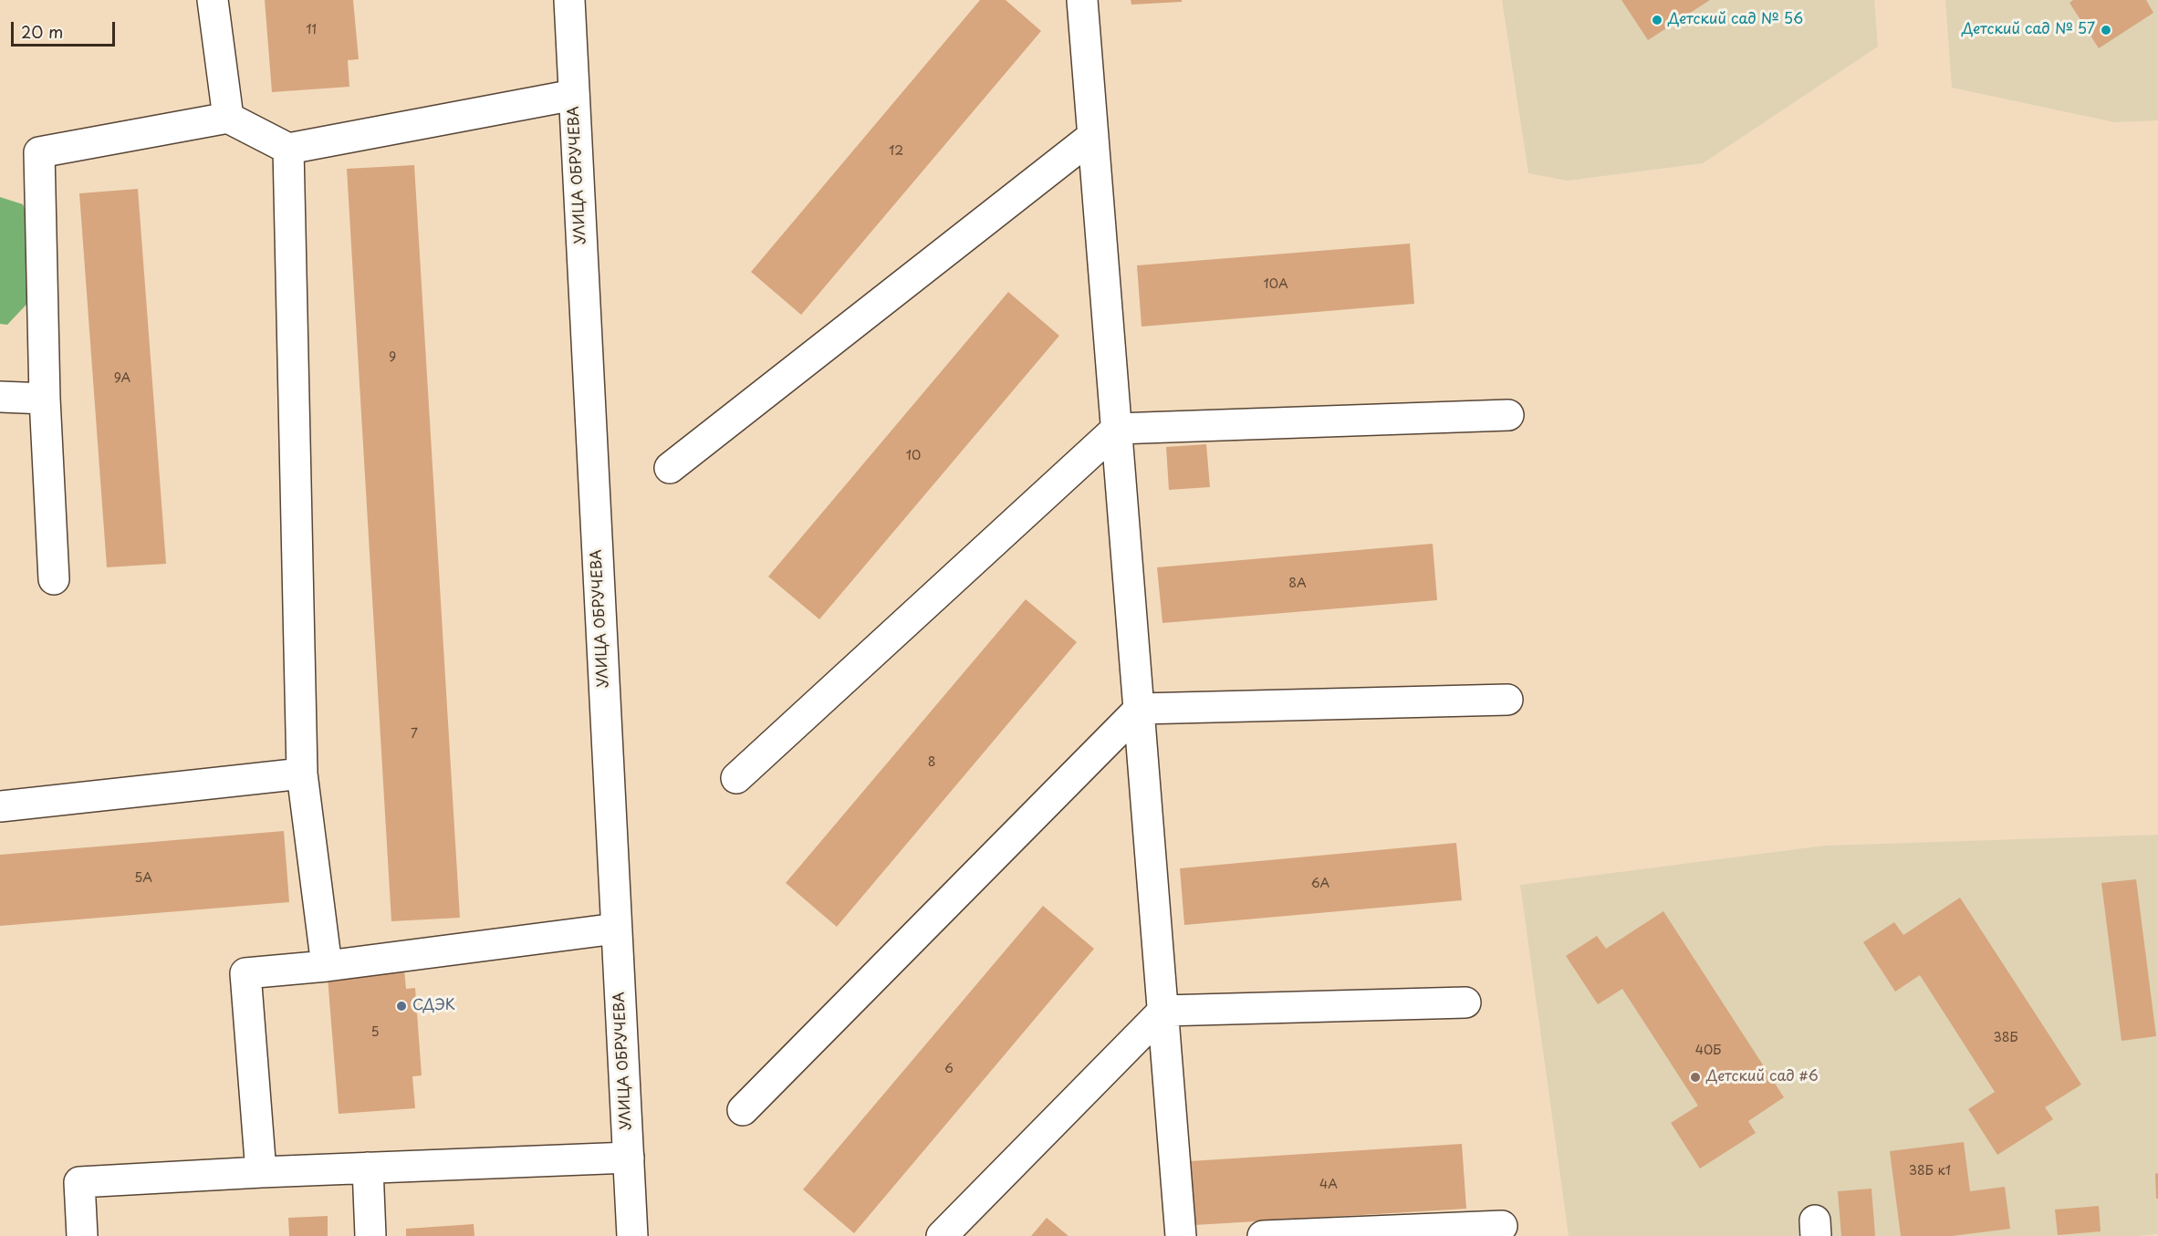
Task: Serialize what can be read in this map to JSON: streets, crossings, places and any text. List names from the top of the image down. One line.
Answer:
{"streets":{"main road":["УЛИЦА ОБРУЧЕВА"]},"places":["Детский сад № 56","Детский сад № 57","СДЭК","Детский сад #6"],"house_numbers":["11","12","10А","9","9А","10","8А","7","8","5А","6А","5","38Б","40Б","6","38Б к1","4А"],"scale_bar":"20 m"}
